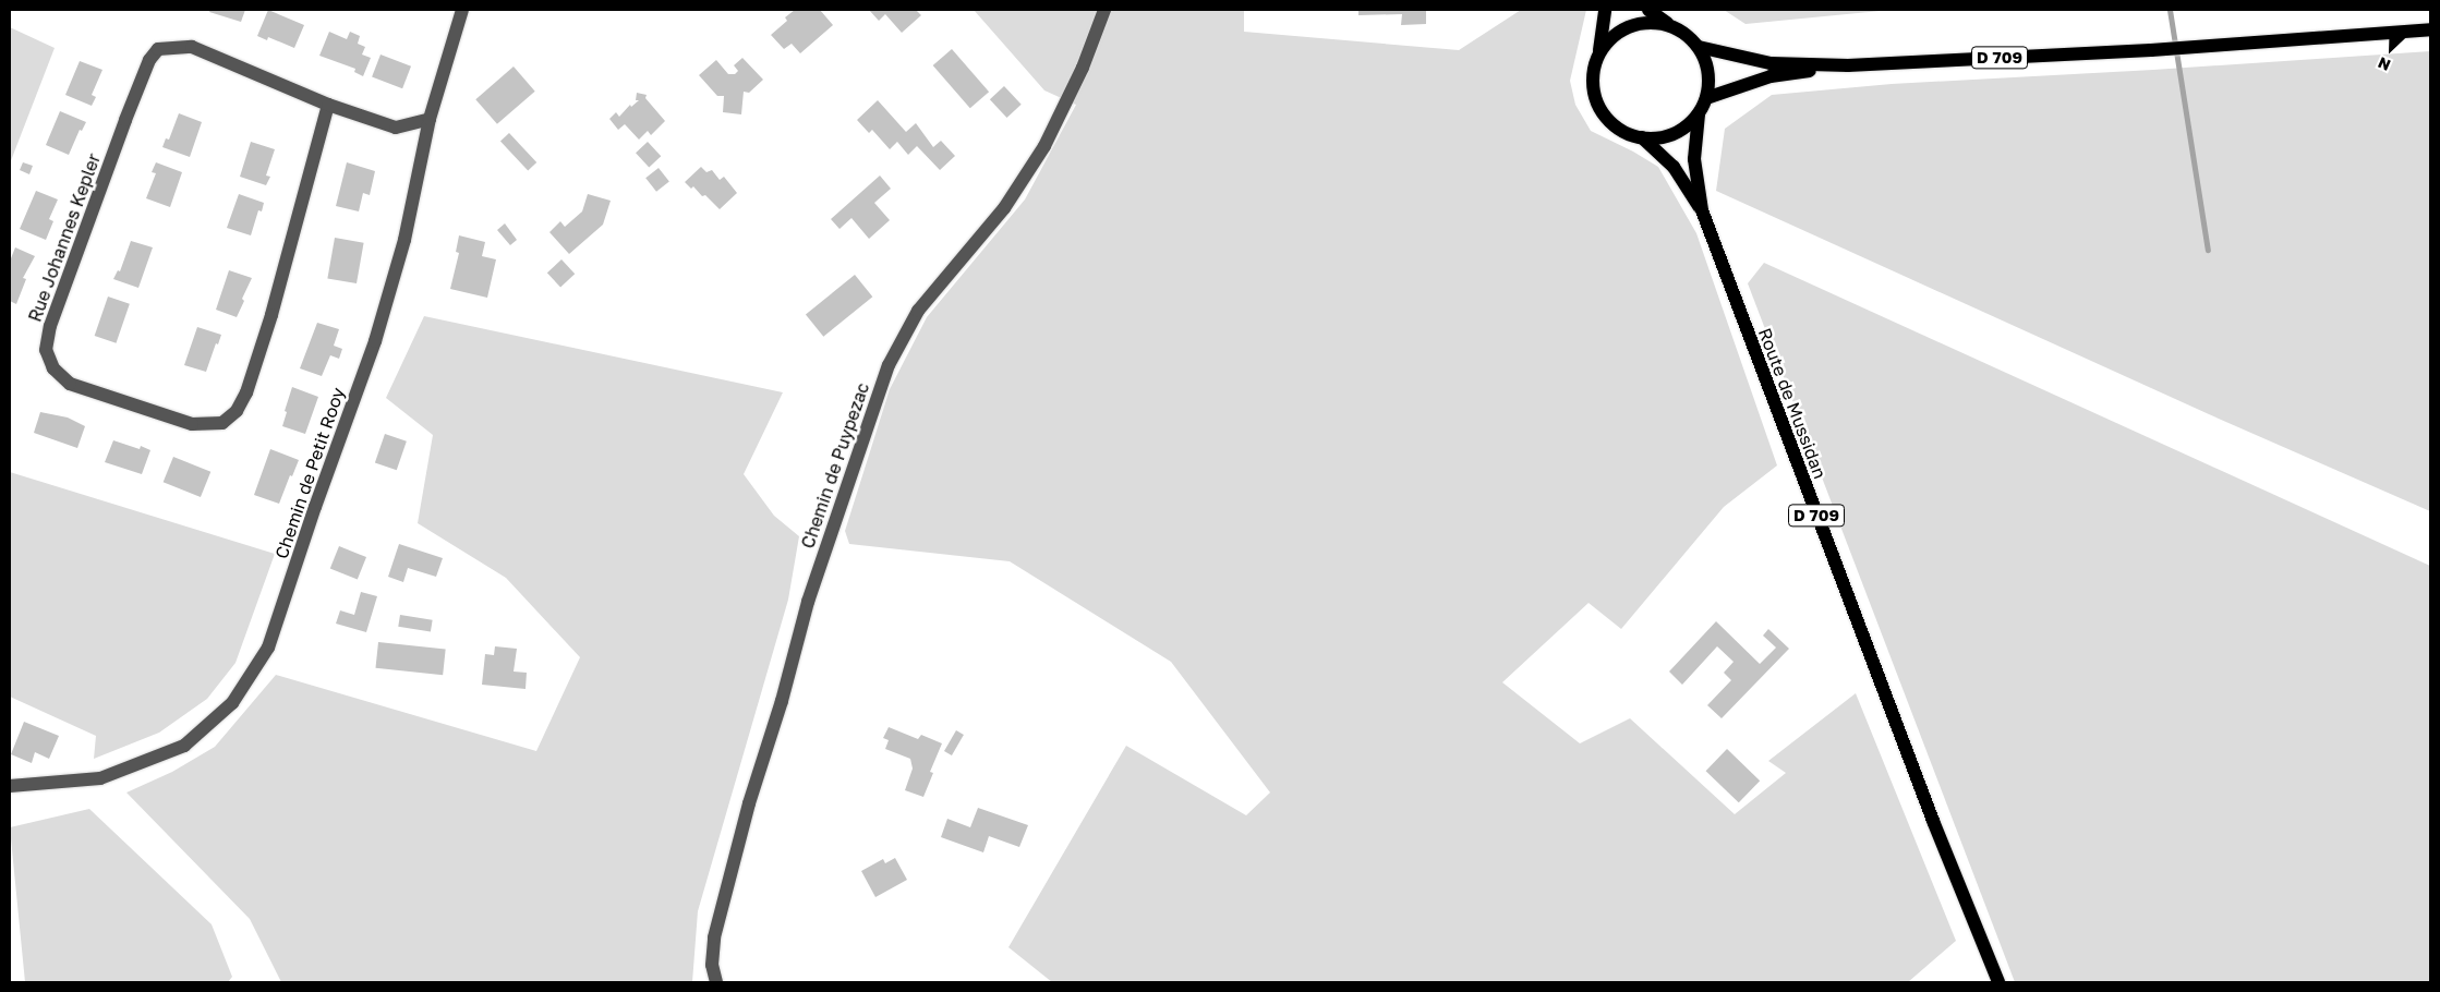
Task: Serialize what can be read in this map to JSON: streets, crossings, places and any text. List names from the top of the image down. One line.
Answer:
{"streets":{"main road":["D 709","Route de Mussidan"],"street":["Rue Johannes Kepler","Chemin de Puypezac","Chemin de Petit Rooy"]},"crossings":[["D 709","Route de Mussidan"],["Rue Johannes Kepler","Chemin de Petit Rooy"]],"north":"bottom left"}
